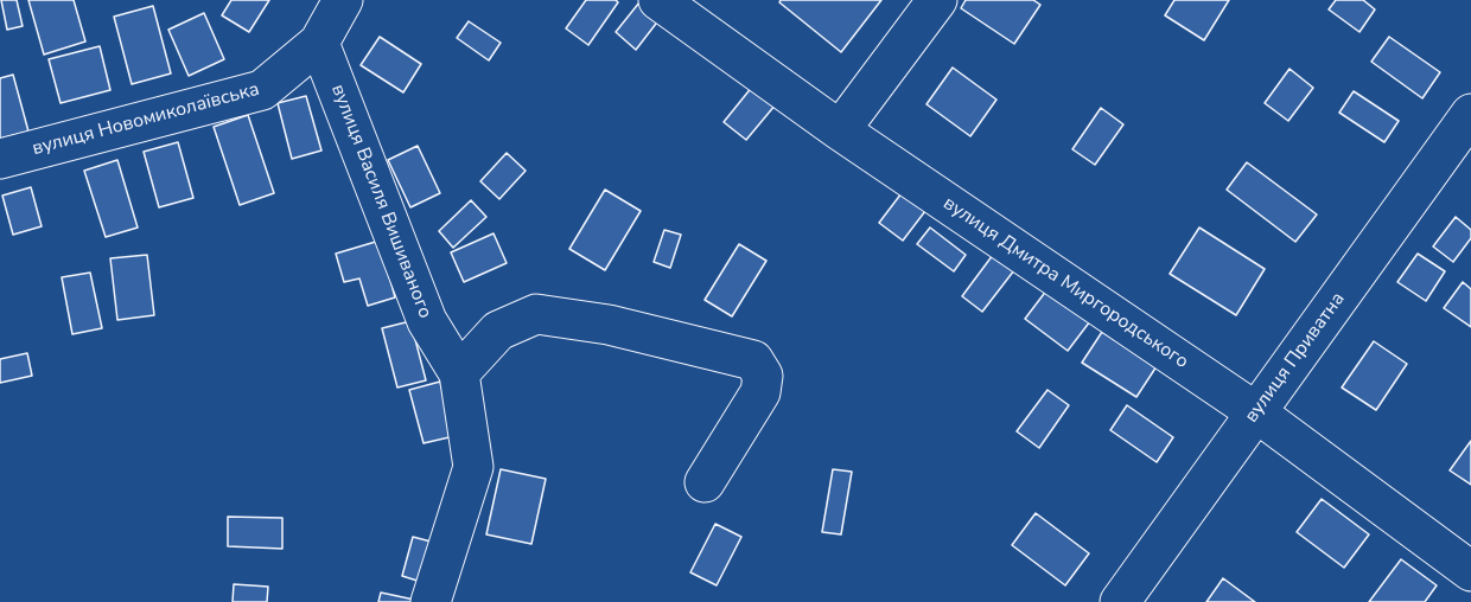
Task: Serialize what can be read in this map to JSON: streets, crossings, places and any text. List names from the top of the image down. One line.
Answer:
{"streets":{"street":["вулиця Новомиколаївська","вулиця Василя Вишиваного","вулиця Дмитра Миргородського","вулиця Приватна"]},"crossings":[["вулиця Новомиколаївська","вулиця Василя Вишиваного"],["вулиця Дмитра Миргородського","вулиця Приватна"]]}
